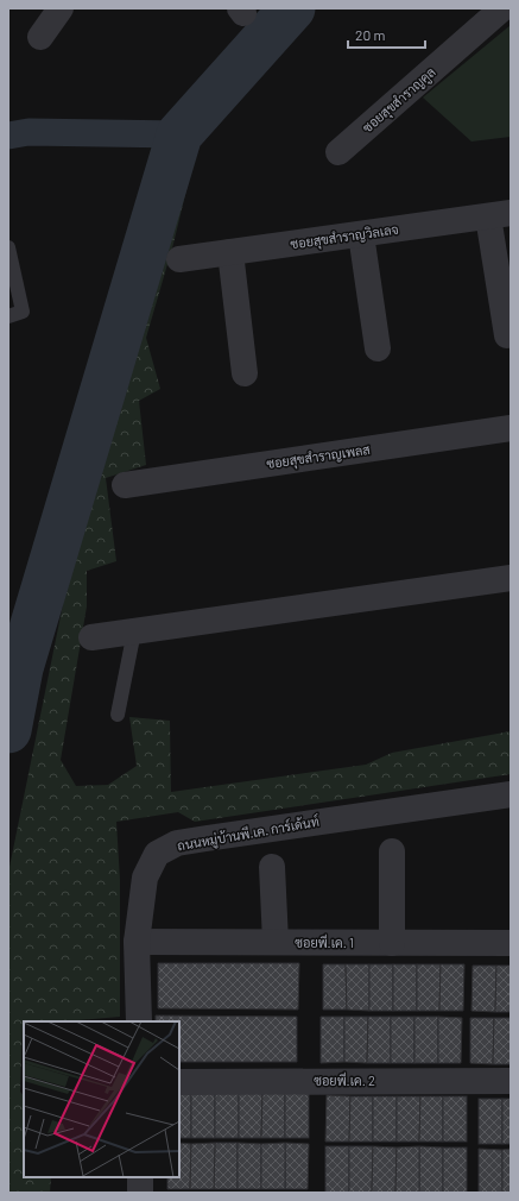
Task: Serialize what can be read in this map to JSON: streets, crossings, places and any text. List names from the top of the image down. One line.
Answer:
{"streets":{"street":["ซอยสุขสำราญคูล","ซอยสุขสำราญวิลเลจ","ซอยสุขสำราญเพลส","ถนนหมู่บ้านพี.เค. การ์เด้นท์","ซอยพี.เค. 1","ซอยพี.เค. 2"]},"crossings":[["ถนนหมู่บ้านพี.เค. การ์เด้นท์","ซอยพี.เค. 1"]],"scale_bar":"20 m"}
